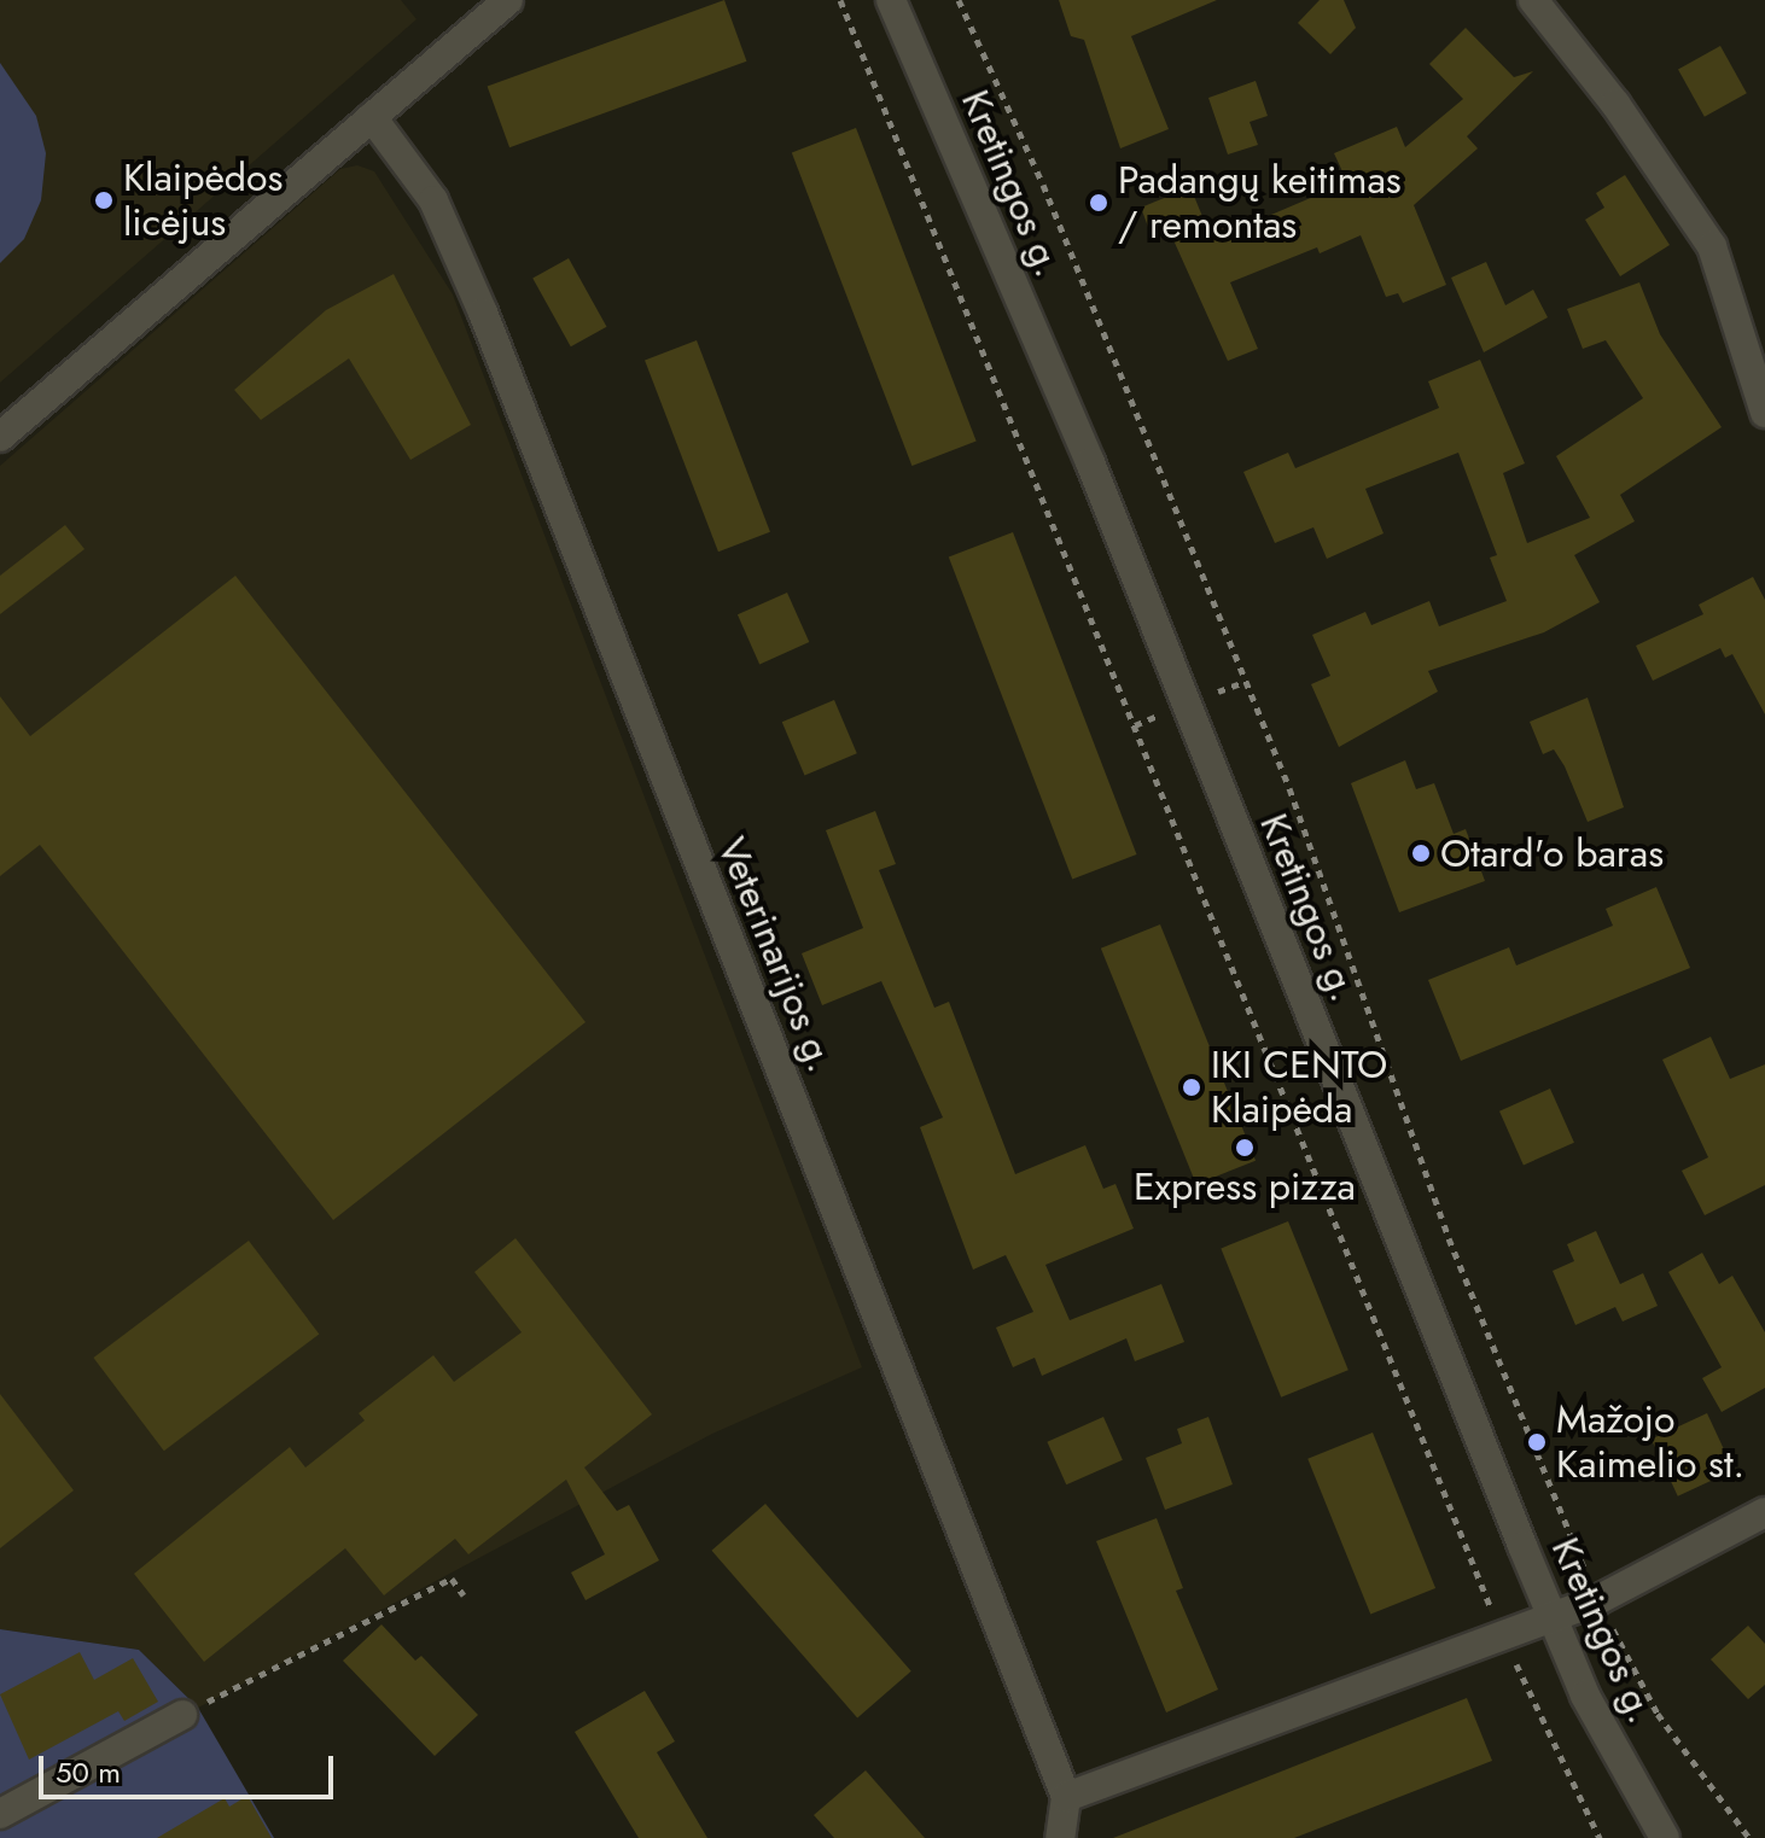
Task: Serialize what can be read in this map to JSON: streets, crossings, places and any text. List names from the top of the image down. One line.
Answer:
{"streets":{"street":["Kretingos g.","Veterinarijos g."]},"places":["Klaipėdos licėjus","Padangų keitimas / remontas","Otard'o baras","IKI CENTO Klaipėda","Express pizza","Mažojo Kaimelio st."],"scale_bar":"50 m"}
